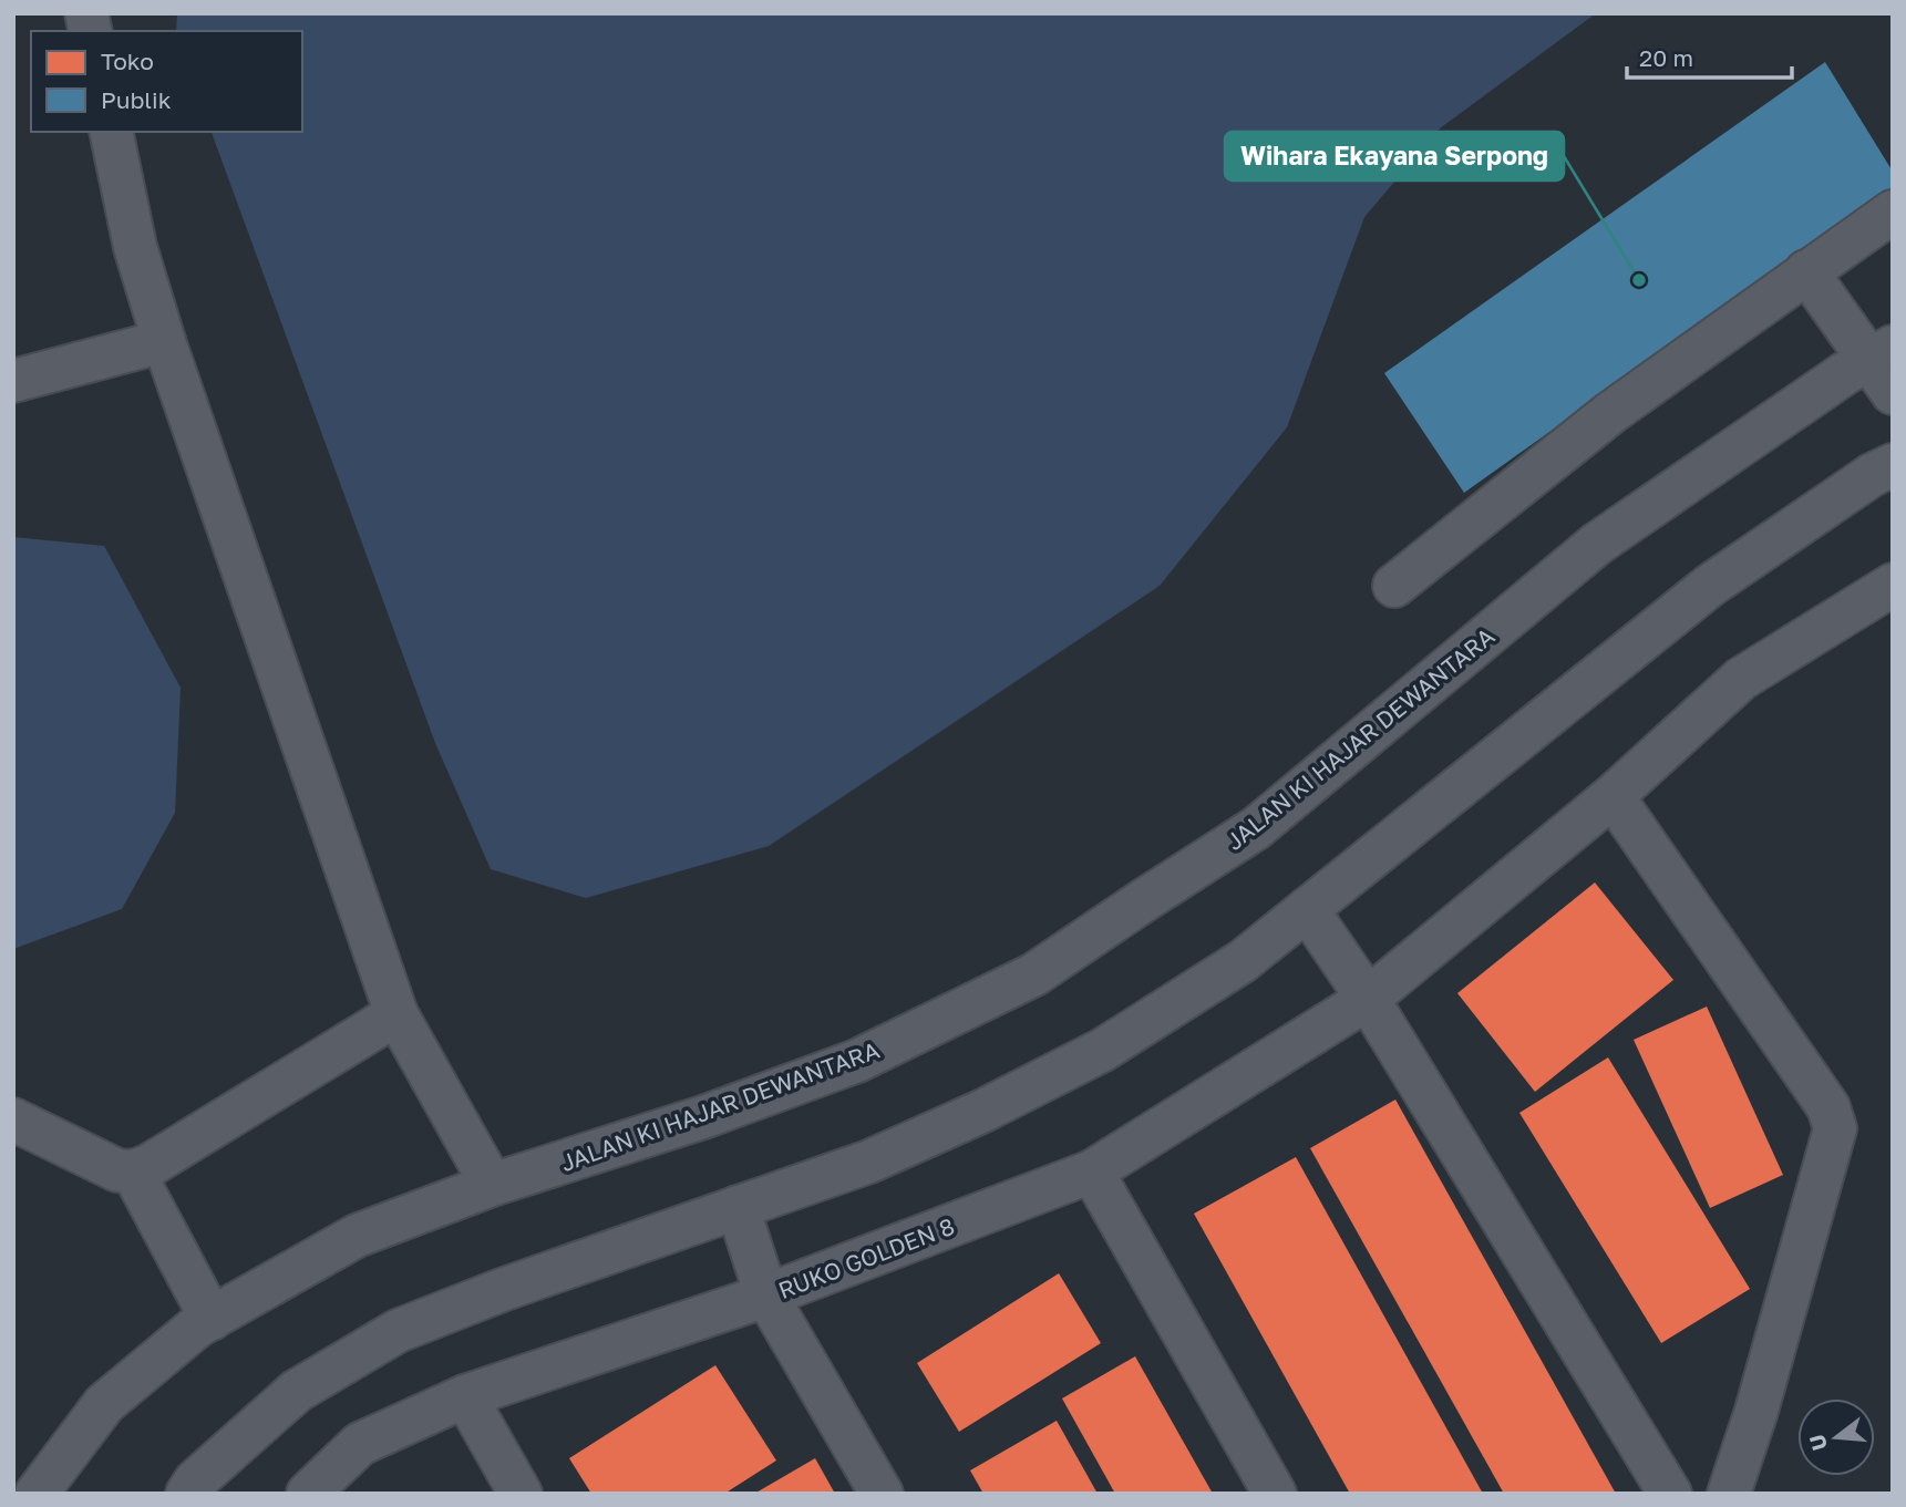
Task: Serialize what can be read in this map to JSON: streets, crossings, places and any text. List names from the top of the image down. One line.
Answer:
{"streets":{"street":["JALAN KI HAJAR DEWANTARA","RUKO GOLDEN 8"]},"places":["Wihara Ekayana Serpong"],"legend":["Toko","Publik"],"scale_bar":"20 m","north":"left"}
